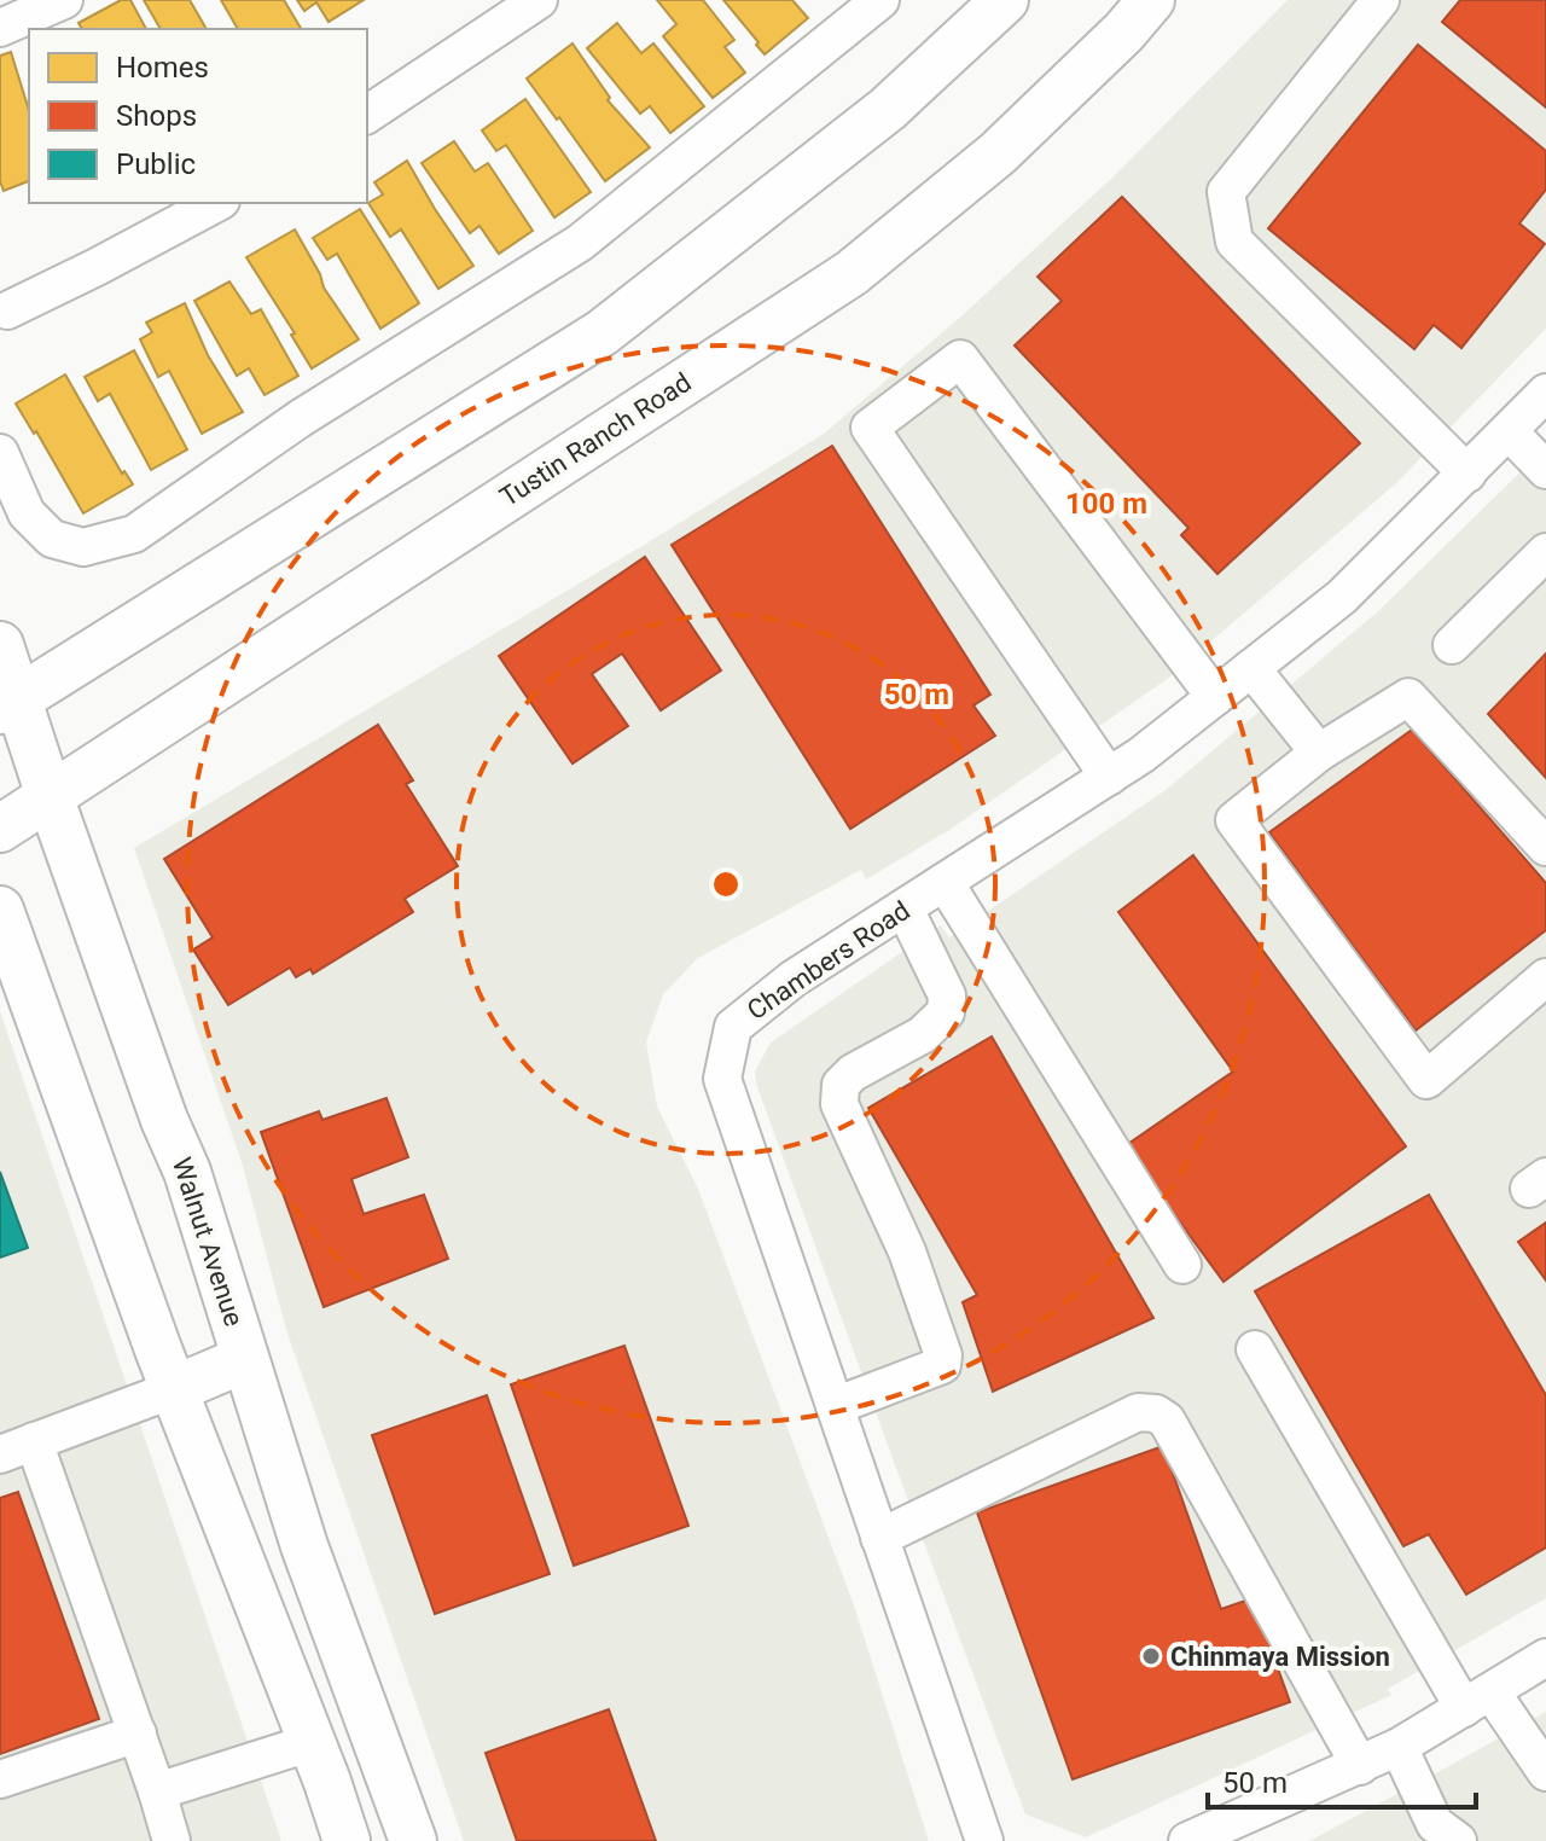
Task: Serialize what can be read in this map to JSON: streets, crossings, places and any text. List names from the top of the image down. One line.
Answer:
{"streets":{"main road":["Tustin Ranch Road","Walnut Avenue"],"street":["Chambers Road"]},"crossings":[["Tustin Ranch Road","Walnut Avenue"]],"places":["Chinmaya Mission"],"legend":["Homes","Shops","Public"],"scale_bar":"50 m","rings":["100 m","50 m"]}
